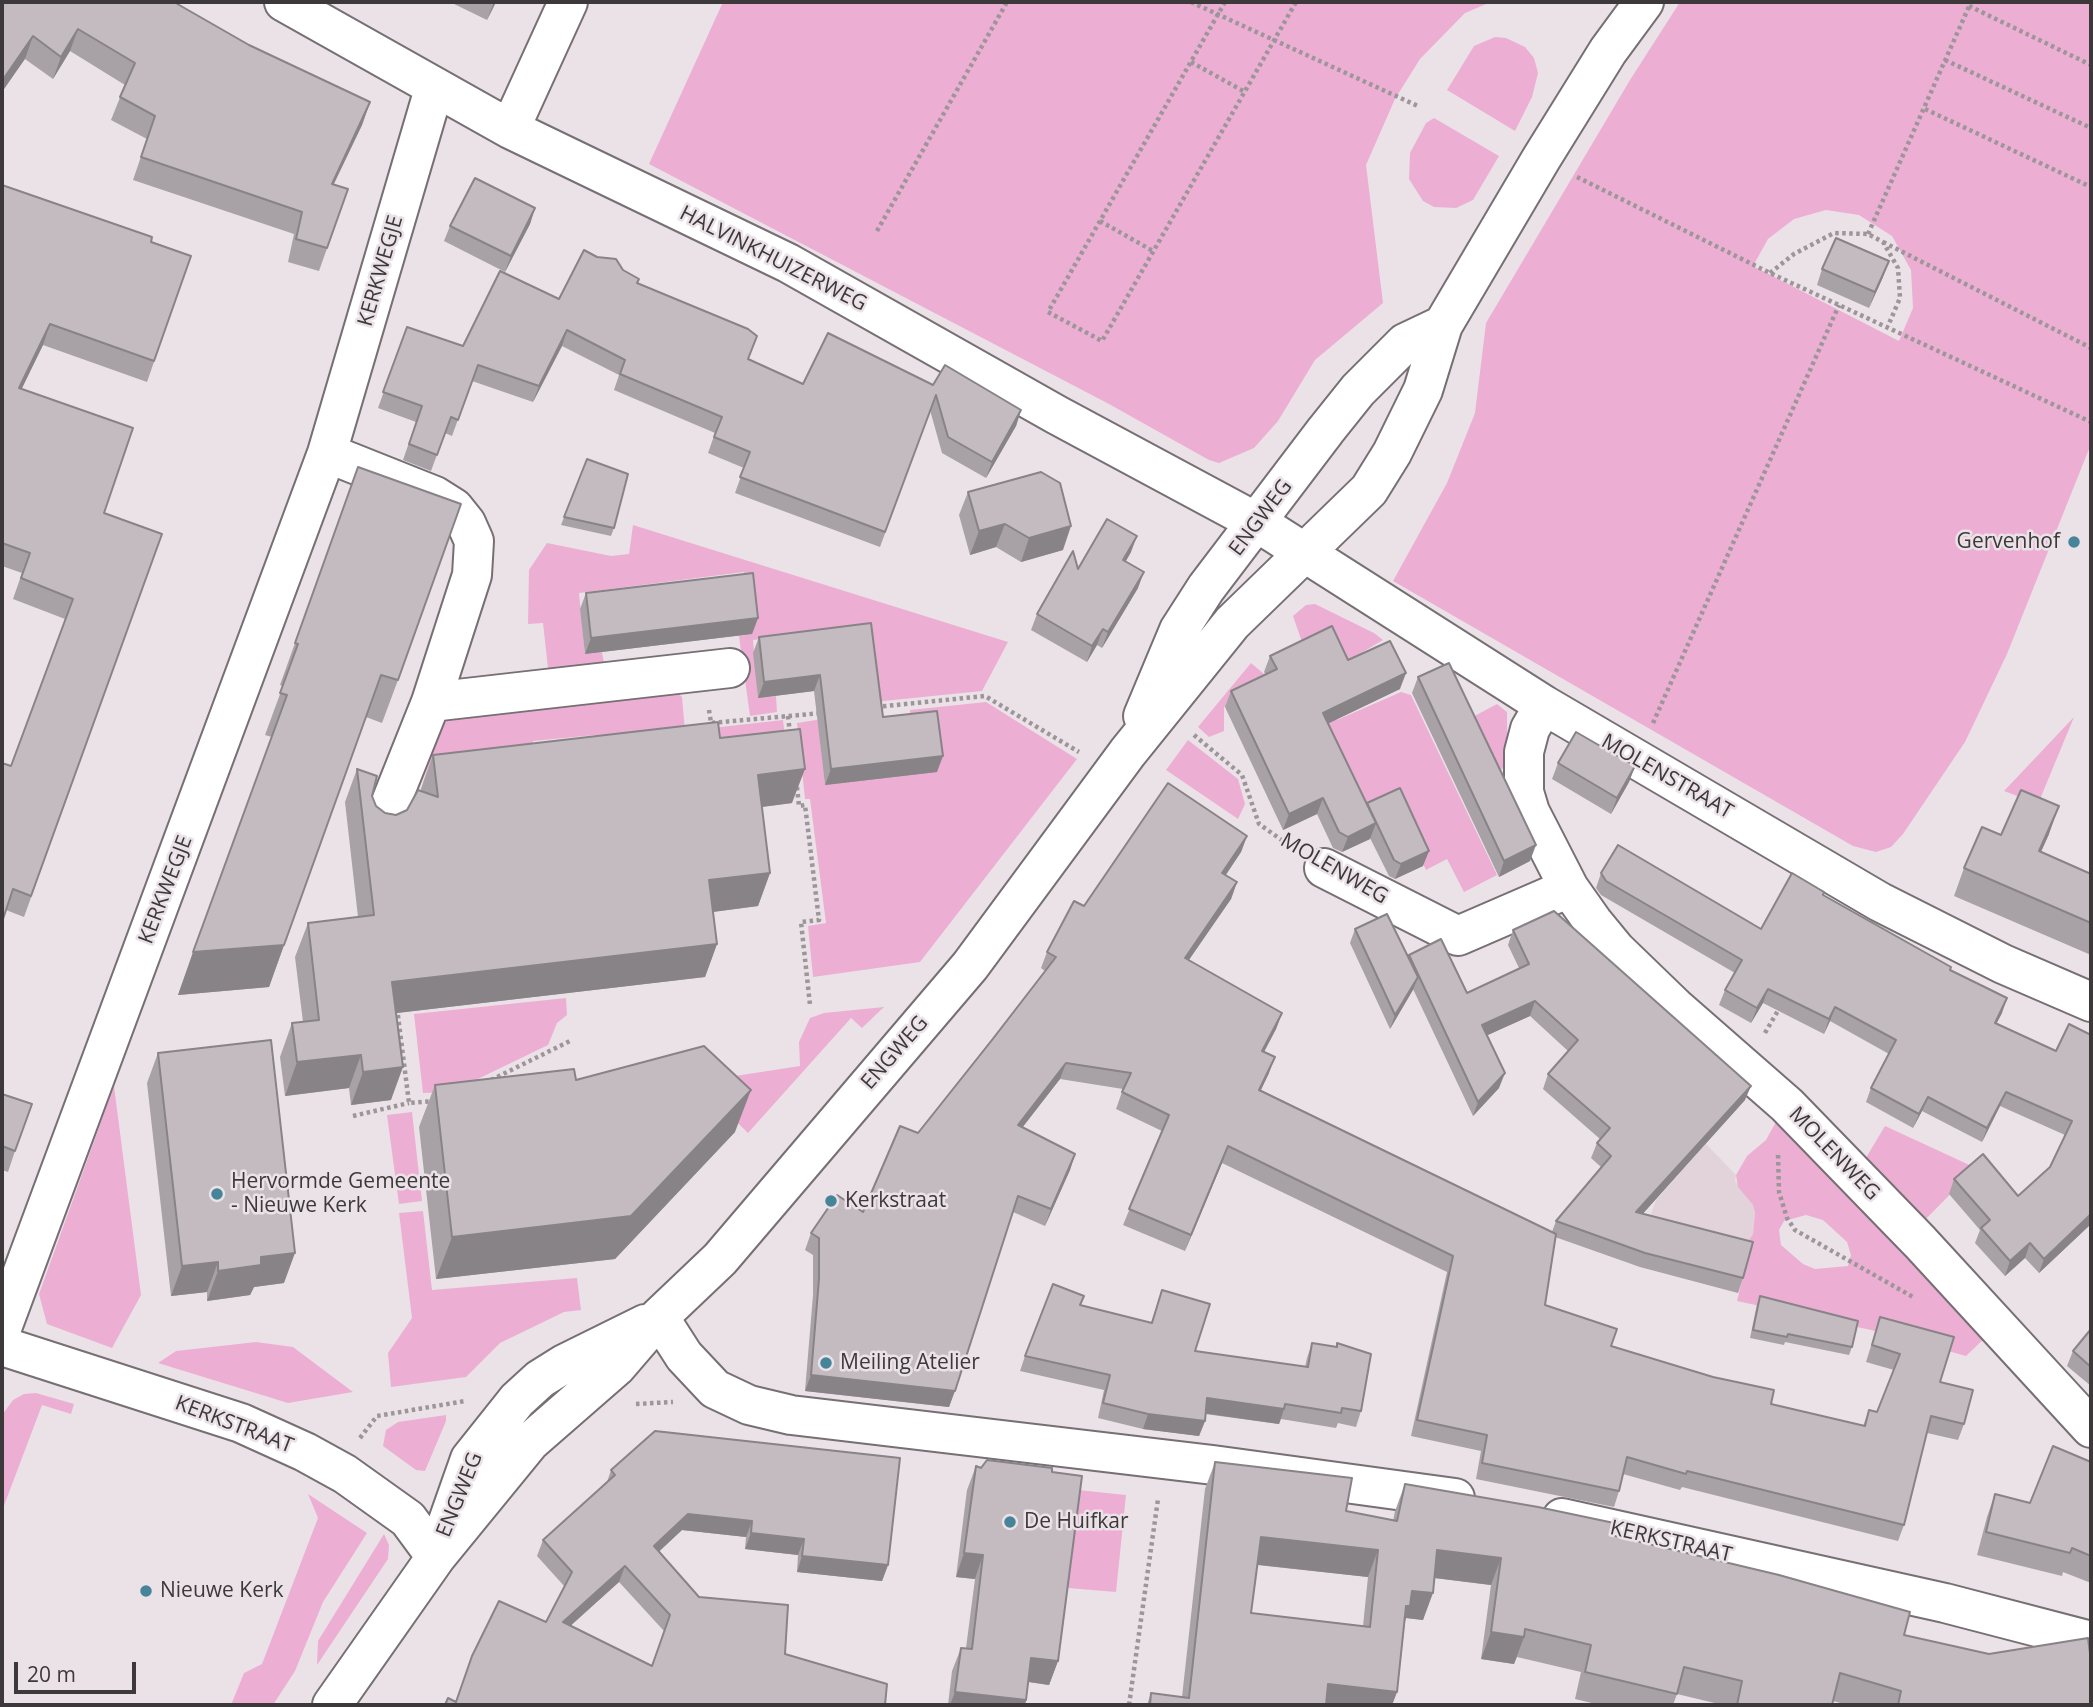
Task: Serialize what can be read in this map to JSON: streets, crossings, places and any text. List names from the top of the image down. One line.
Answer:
{"streets":{"street":["HALVINKHUIZERWEG","KERKWEGJE","ENGWEG","MOLENSTRAAT","MOLENWEG","KERKSTRAAT"]},"crossings":[["HALVINKHUIZERWEG","KERKWEGJE"],["HALVINKHUIZERWEG","ENGWEG"],["HALVINKHUIZERWEG","MOLENSTRAAT"],["ENGWEG","MOLENSTRAAT"],["ENGWEG","KERKSTRAAT"],["MOLENSTRAAT","MOLENWEG"]],"places":["Gervenhof","Hervormde Gemeente - Nieuwe Kerk","Kerkstraat","Meiling Atelier","De Huifkar","Nieuwe Kerk"],"scale_bar":"20 m"}
